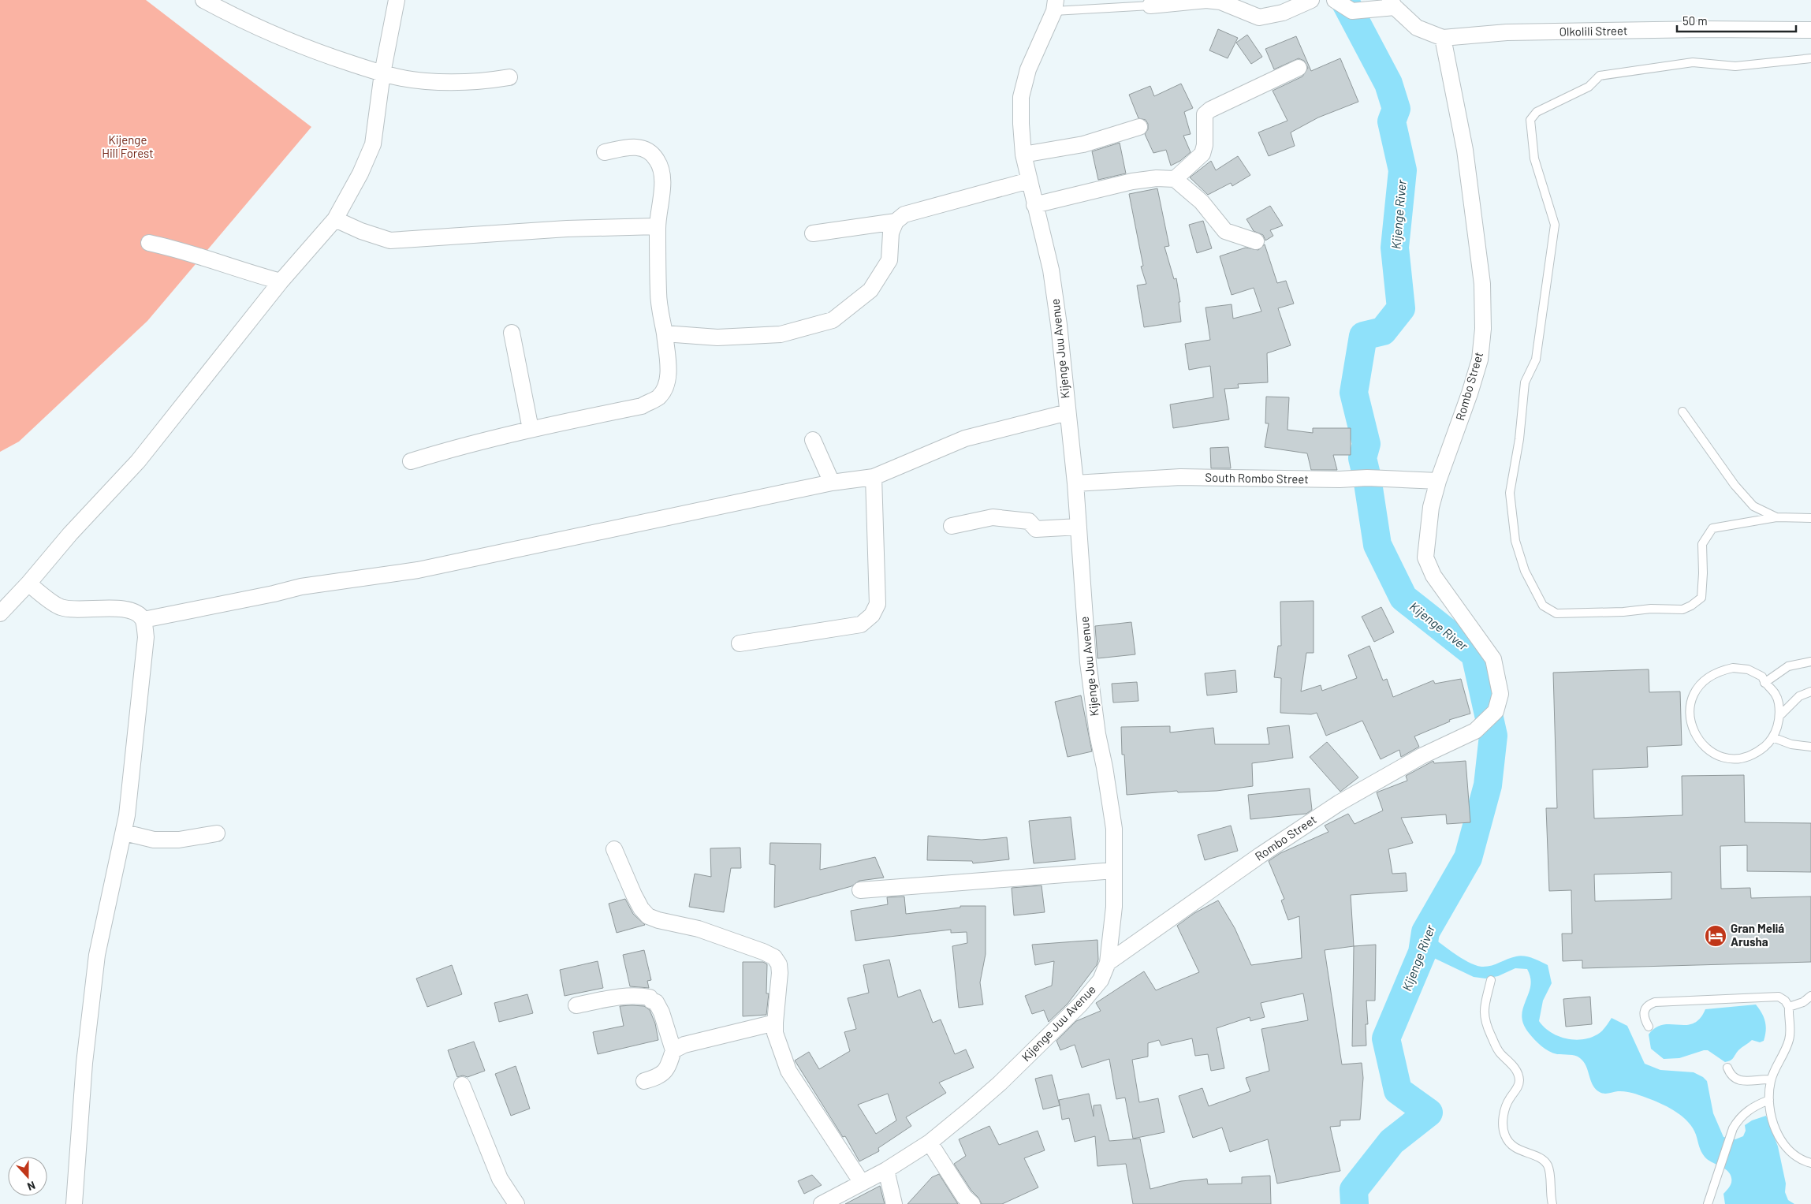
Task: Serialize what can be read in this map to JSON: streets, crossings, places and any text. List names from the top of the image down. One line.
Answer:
{"streets":{"street":["Olkolili Street","Kijenge Juu Avenue","Rombo Street","South Rombo Street"]},"crossings":[["Olkolili Street","Rombo Street"],["Kijenge Juu Avenue","Rombo Street"],["Kijenge Juu Avenue","South Rombo Street"],["Rombo Street","South Rombo Street"]],"water":["Kijenge River"],"parks":["Kijenge Hill Forest"],"places":{"hotel":["Gran Meliá Arusha"]},"scale_bar":"50 m","north":"bottom"}
